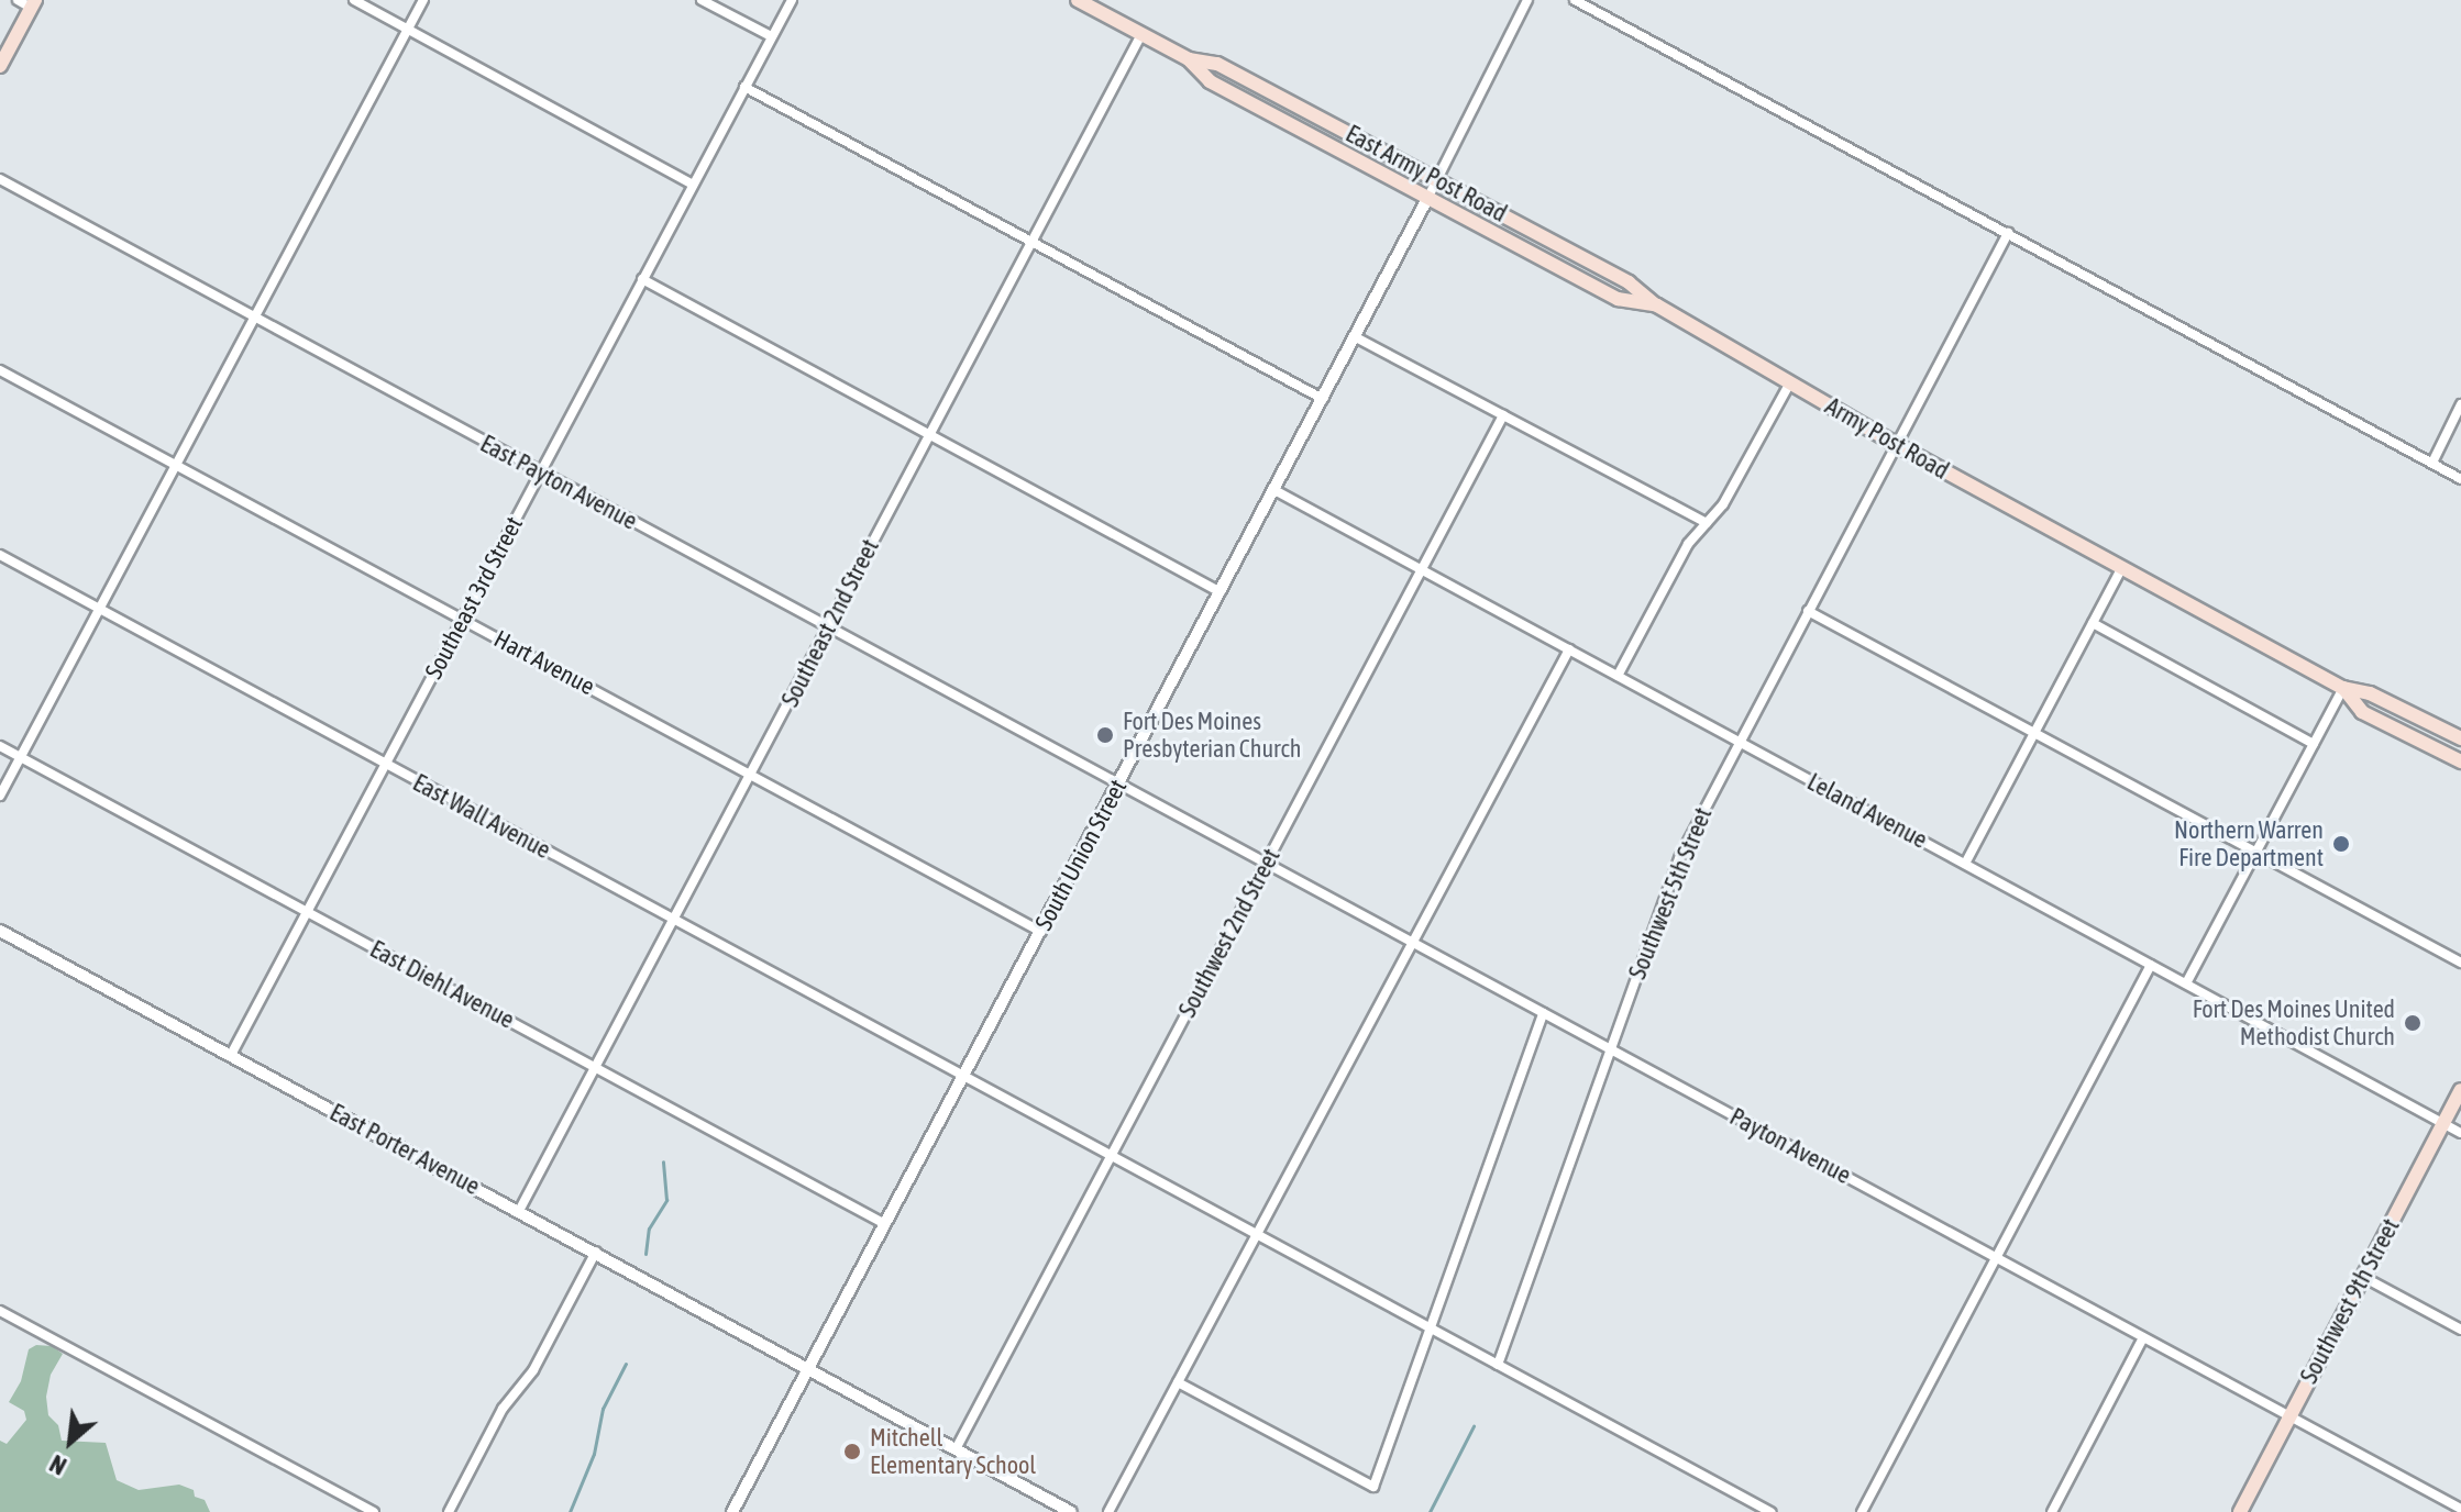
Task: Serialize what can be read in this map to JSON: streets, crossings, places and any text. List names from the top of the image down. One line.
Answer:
{"streets":{"main road":["East Army Post Road","Army Post Road","Southwest 9th Street"],"street":["East Payton Avenue","Southeast 3rd Street","Southeast 2nd Street","Hart Avenue","Leland Avenue","East Wall Avenue","South Union Street","Southwest 5th Street","Southwest 2nd Street","East Diehl Avenue","Payton Avenue","East Porter Avenue"]},"crossings":[["East Army Post Road","Army Post Road"],["East Army Post Road","Southeast 2nd Street"],["East Army Post Road","South Union Street"],["Army Post Road","South Union Street"],["Army Post Road","Southwest 5th Street"],["East Payton Avenue","Southeast 3rd Street"],["East Payton Avenue","Southeast 2nd Street"],["East Payton Avenue","South Union Street"],["East Payton Avenue","Payton Avenue"],["Southeast 3rd Street","Hart Avenue"],["Southeast 3rd Street","East Wall Avenue"],["Southeast 3rd Street","East Diehl Avenue"],["Southeast 3rd Street","East Porter Avenue"],["Southeast 2nd Street","Hart Avenue"],["Southeast 2nd Street","East Wall Avenue"],["Southeast 2nd Street","East Diehl Avenue"],["Southeast 2nd Street","East Porter Avenue"],["Hart Avenue","South Union Street"],["Leland Avenue","South Union Street"],["Leland Avenue","Southwest 5th Street"],["Leland Avenue","Southwest 2nd Street"],["Leland Avenue","Southwest 9th Street"],["East Wall Avenue","South Union Street"],["East Wall Avenue","Southwest 5th Street"],["East Wall Avenue","Southwest 2nd Street"],["South Union Street","East Diehl Avenue"],["South Union Street","Payton Avenue"],["South Union Street","East Porter Avenue"],["Southwest 5th Street","Payton Avenue"],["Southwest 2nd Street","Payton Avenue"],["Southwest 2nd Street","East Porter Avenue"],["Payton Avenue","Southwest 9th Street"]],"places":["Fort Des Moines Presbyterian Church","Northern Warren Fire Department","Fort Des Moines United Methodist Church","Mitchell Elementary School"],"north":"bottom left"}
